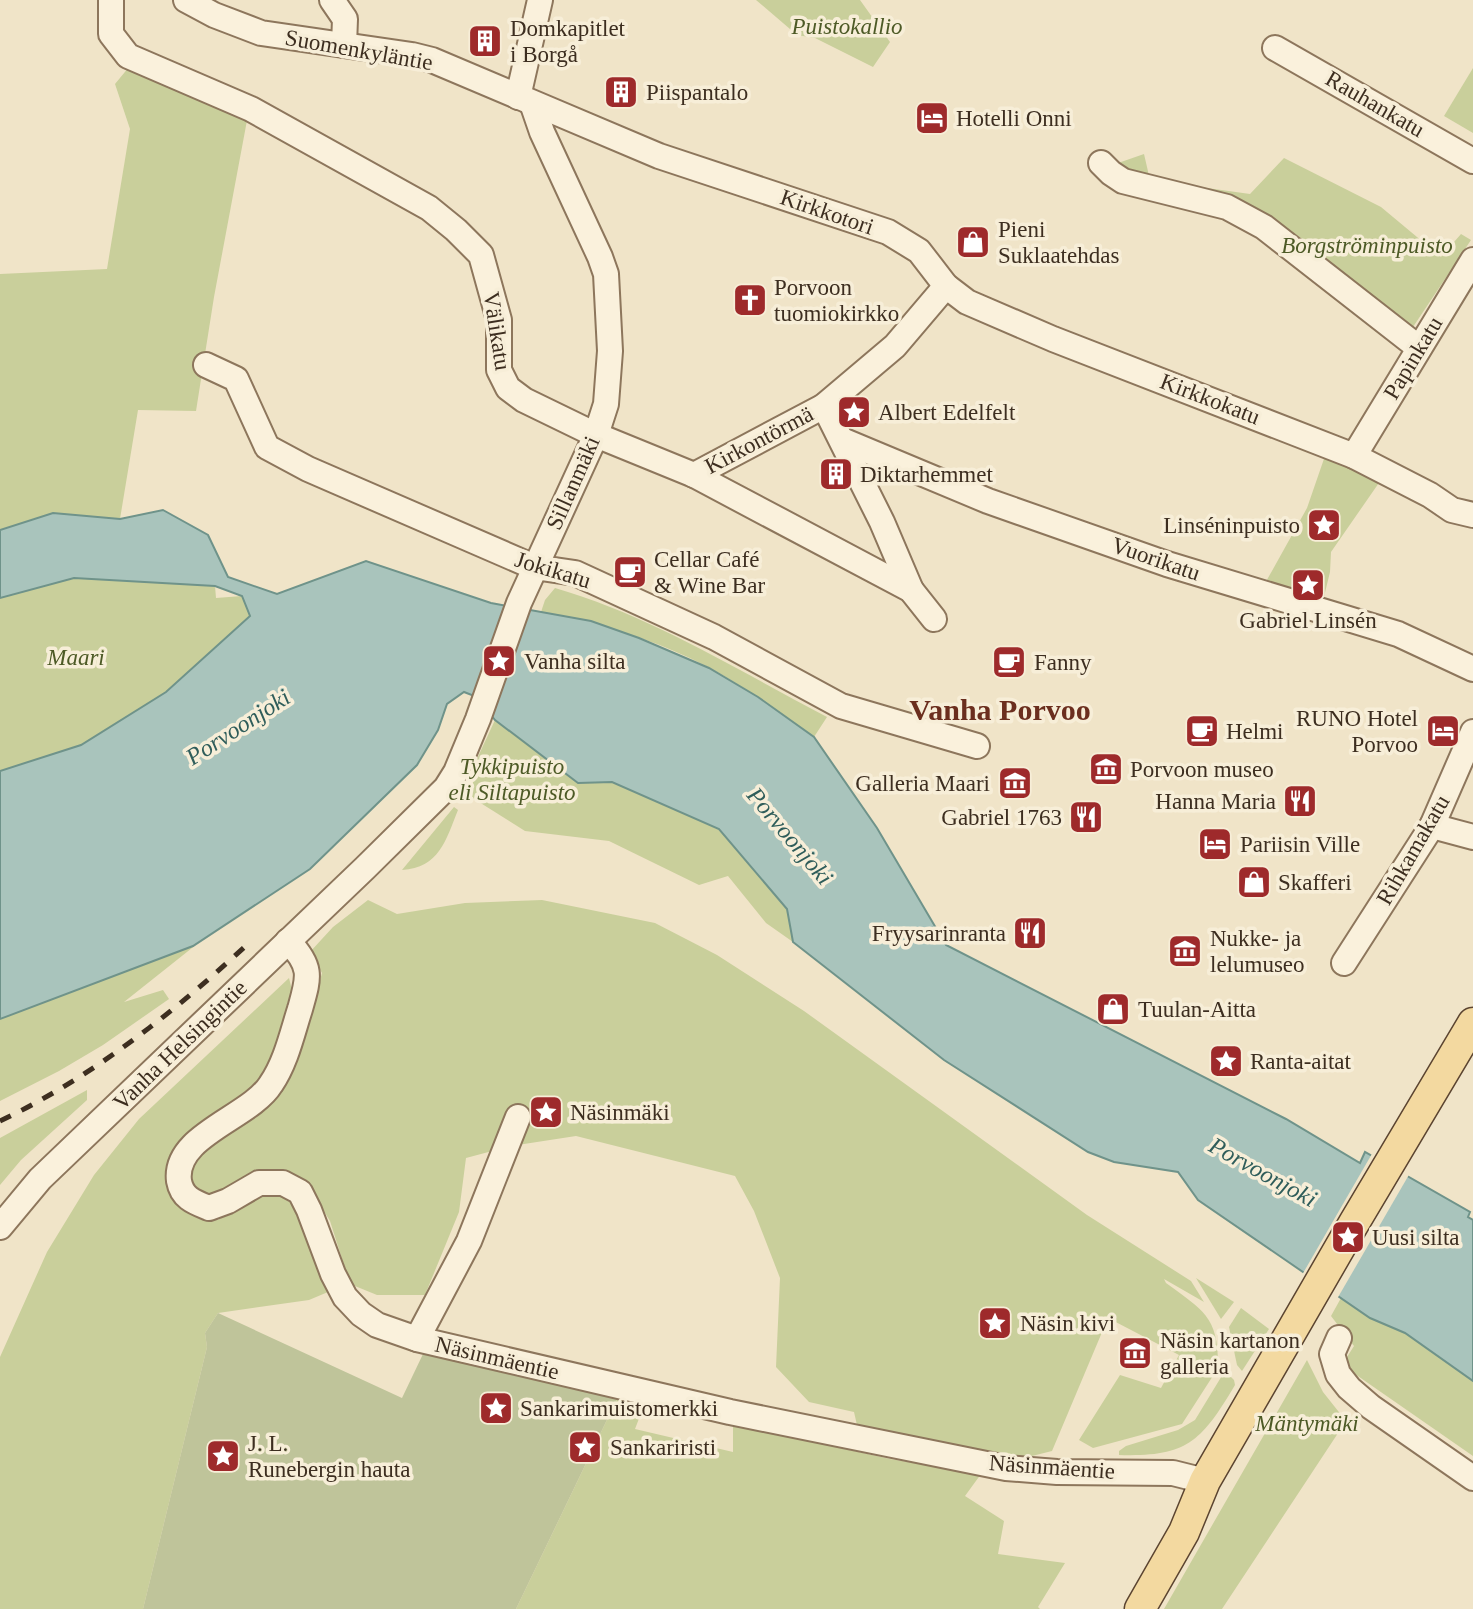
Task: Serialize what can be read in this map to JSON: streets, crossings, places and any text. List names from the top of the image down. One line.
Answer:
{"streets":{"street":["Suomenkyläntie","Rauhankatu","Kirkkotori","Välikatu","Papinkatu","Kirkkokatu","Kirkontörmä","Sillanmäki","Vuorikatu","Jokikatu","Rihkamakatu","Vanha Helsingintie","Näsinmäentie"]},"crossings":[["Suomenkyläntie","Kirkkotori"],["Suomenkyläntie","Sillanmäki"],["Kirkkotori","Kirkkokatu"],["Kirkkotori","Sillanmäki"],["Välikatu","Kirkontörmä"],["Välikatu","Sillanmäki"],["Papinkatu","Kirkkokatu"],["Sillanmäki","Jokikatu"],["Sillanmäki","Vanha Helsingintie"],["Vanha Helsingintie","Näsinmäentie"]],"districts":["Vanha Porvoo"],"water":["Porvoonjoki"],"parks":["Puistokallio","Borgströminpuisto","Maari","Tykkipuisto eli Siltapuisto","Mäntymäki"],"places":{"building":["Domkapitlet i Borgå","Piispantalo","Diktarhemmet"],"hotel":["Hotelli Onni","RUNO Hotel Porvoo","Pariisin Ville"],"shop":["Pieni Suklaatehdas","Skafferi","Tuulan-Aitta"],"church":["Porvoon tuomiokirkko"],"place":["Albert Edelfelt","Linséninpuisto","Gabriel Linsén","Vanha silta","Ranta-aitat","Näsinmäki","Uusi silta","Näsin kivi","Sankarimuistomerkki","Sankariristi","J. L. Runebergin hauta"],"cafe":["Cellar Café & Wine Bar","Fanny","Helmi"],"museum":["Porvoon museo","Galleria Maari","Nukke- ja lelumuseo","Näsin kartanon galleria"],"restaurant":["Hanna Maria","Gabriel 1763","Fryysarinranta"]}}
